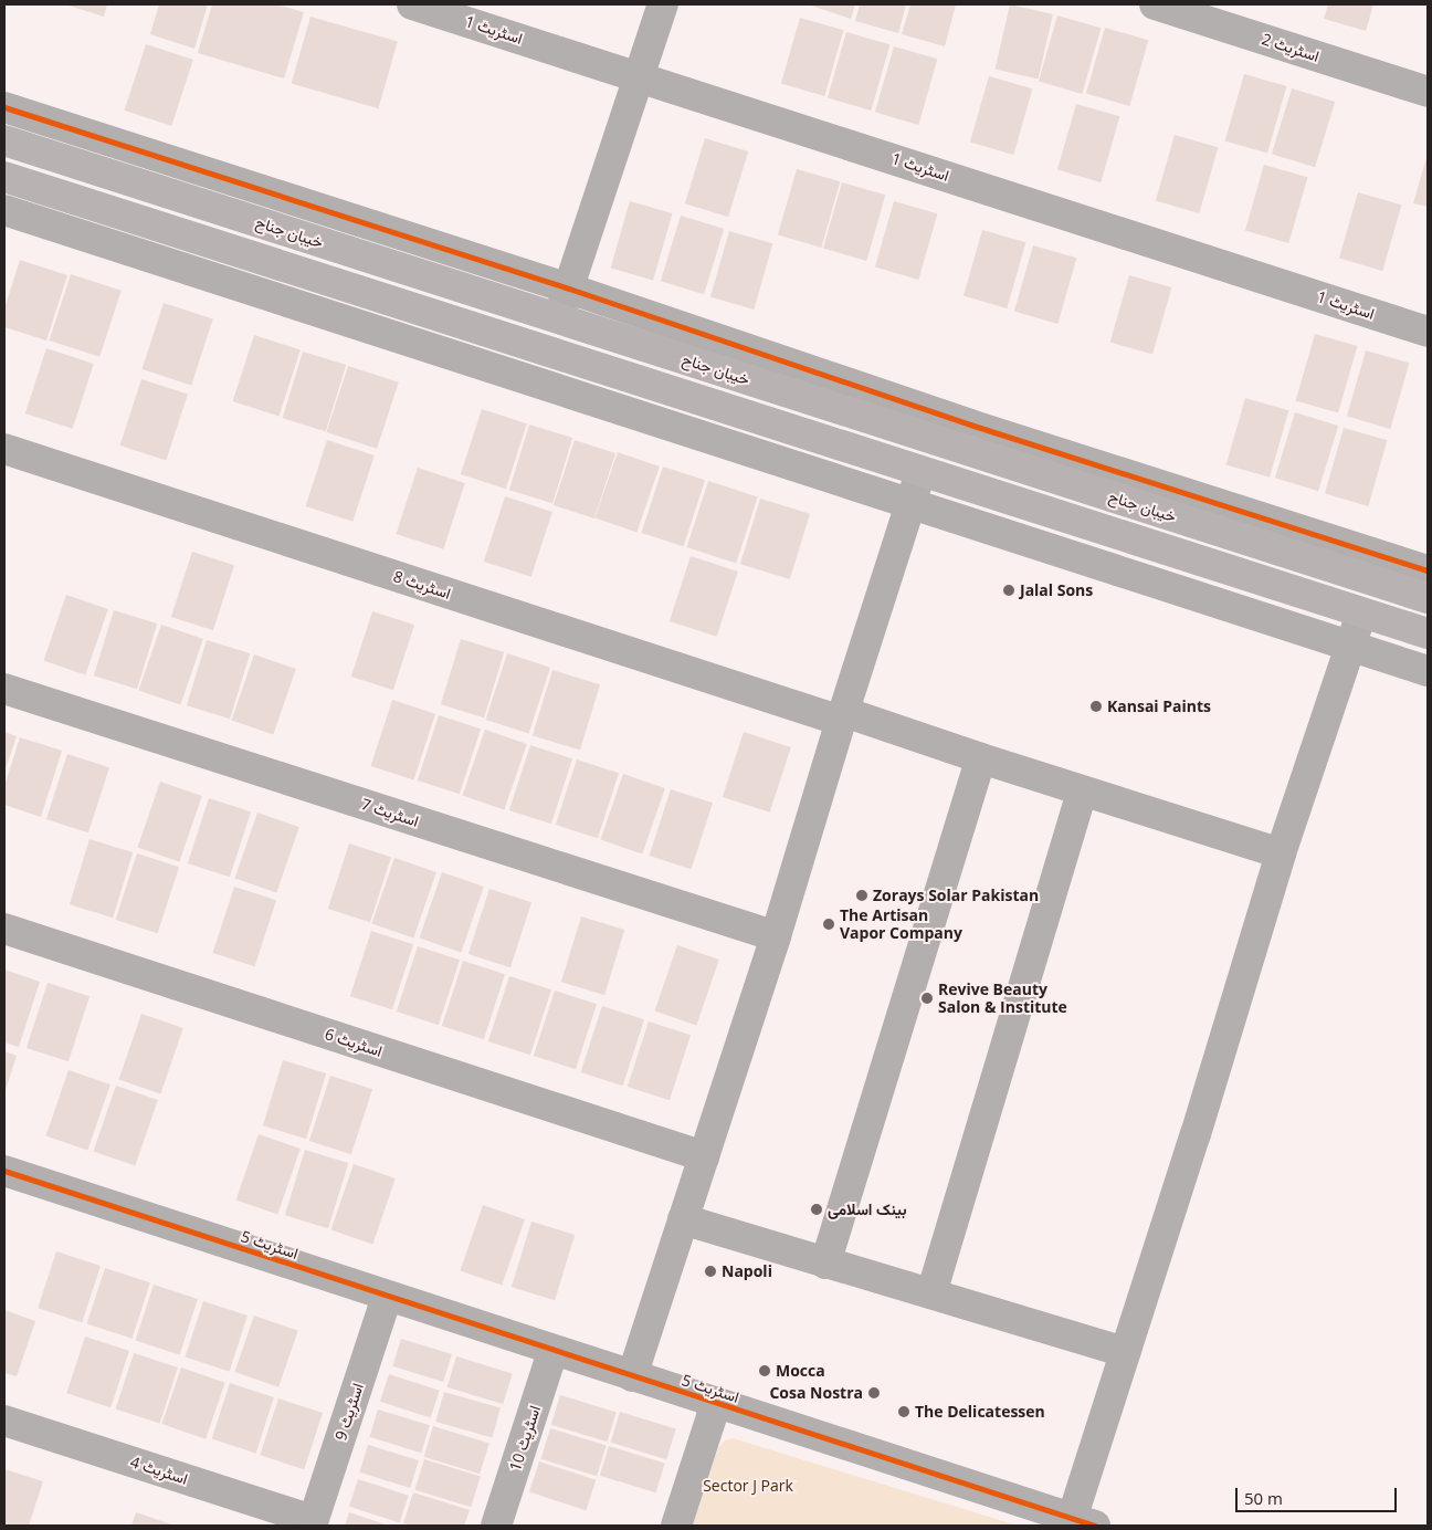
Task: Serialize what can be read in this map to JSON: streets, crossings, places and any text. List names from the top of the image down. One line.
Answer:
{"streets":{"main road":["خیبان جناح"],"street":["اسٹریٹ 1","اسٹریٹ 2","اسٹریٹ 8","اسٹریٹ 7","اسٹریٹ 6","اسٹریٹ 5","اسٹریٹ 9","اسٹریٹ 10","اسٹریٹ 4"]},"crossings":[["اسٹریٹ 5","اسٹریٹ 9"],["اسٹریٹ 5","اسٹریٹ 10"],["اسٹریٹ 9","اسٹریٹ 4"]],"parks":["Sector J Park"],"places":["Jalal Sons","Kansai Paints","Zorays Solar Pakistan","The Artisan Vapor Company","Revive Beauty Salon & Institute","بینک اسلامی","Napoli","Mocca","Cosa Nostra","The Delicatessen"],"scale_bar":"50 m"}
